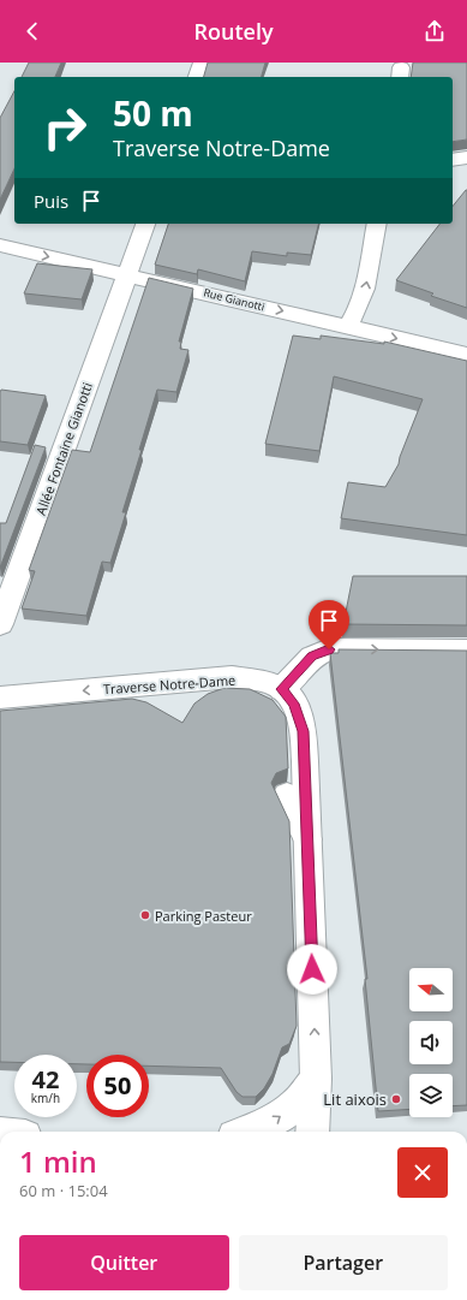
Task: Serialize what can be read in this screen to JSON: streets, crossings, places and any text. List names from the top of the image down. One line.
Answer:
{"streets":{"street":["Rue Gianotti","Allée Fontaine Gianotti","Traverse Notre-Dame"]},"crossings":[["Rue Gianotti","Allée Fontaine Gianotti"]],"one_way":["Rue Gianotti","Traverse Notre-Dame"],"places":["Parking Pasteur","Lit aixois"],"north":"left","page":{"header":"Routely","turn":["50 m","Traverse Notre-Dame"],"then":"Puis","speed":"42 km/h","limit":"50","heading":["1 min","60 m · 15:04"],"buttons":["Quitter","Partager"]}}
